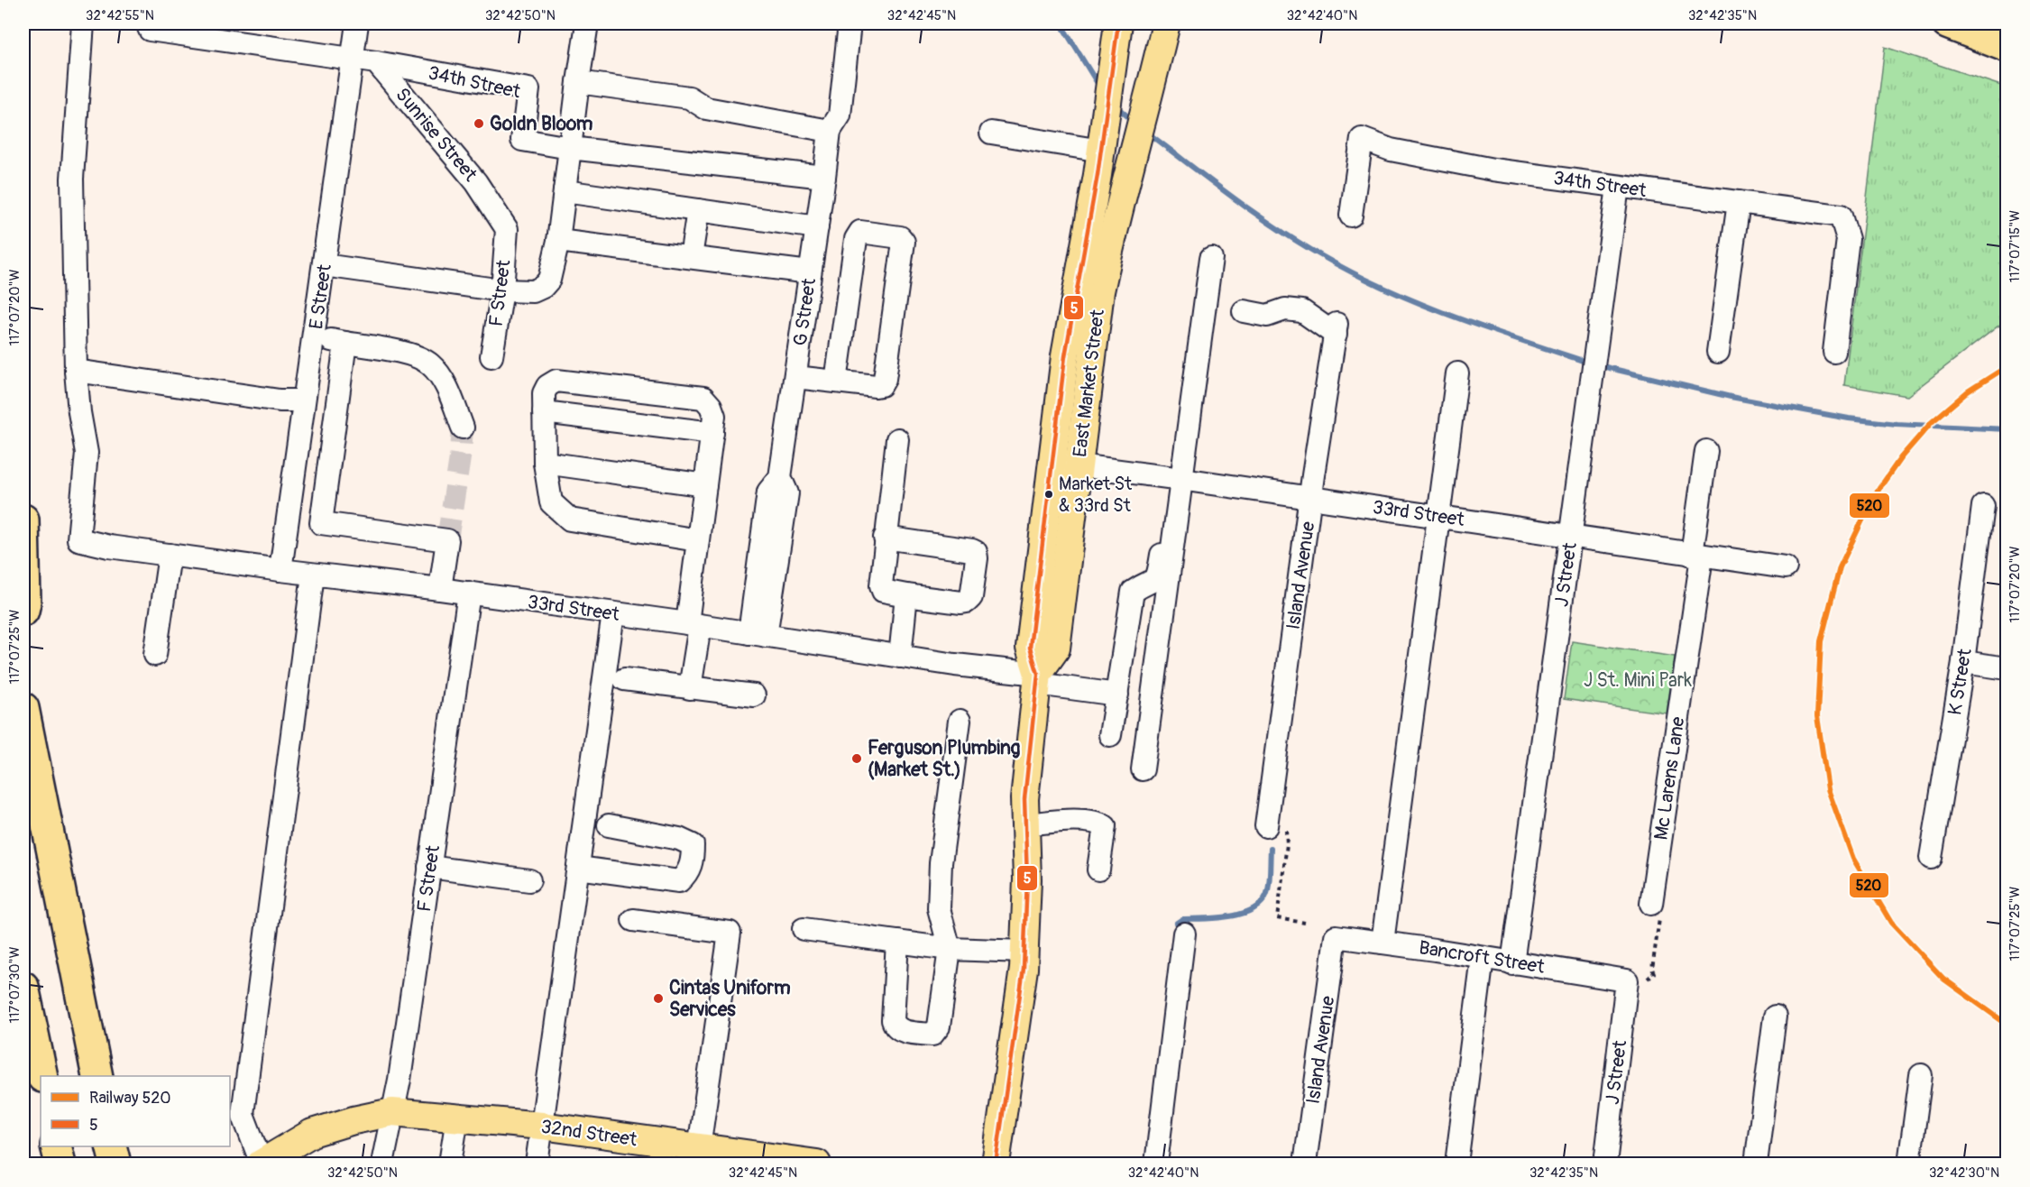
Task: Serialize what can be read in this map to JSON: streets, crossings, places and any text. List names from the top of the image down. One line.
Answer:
{"streets":{"main road":["East Market Street","32nd Street"],"street":["34th Street","Sunrise Street","F Street","E Street","G Street","33rd Street","J Street","Island Avenue","K Street","Mc Larens Lane","Bancroft Street"]},"crossings":[["34th Street","Sunrise Street"],["34th Street","J Street"],["Sunrise Street","F Street"],["F Street","33rd Street"],["F Street","32nd Street"],["E Street","33rd Street"],["G Street","33rd Street"],["East Market Street","33rd Street"],["33rd Street","J Street"],["33rd Street","Island Avenue"],["33rd Street","Mc Larens Lane"],["J Street","Bancroft Street"],["Island Avenue","Bancroft Street"]],"parks":["J St. Mini Park"],"places":["Goldn Bloom","Market St & 33rd St","Ferguson Plumbing (Market St.)","Cintas Uniform Services"],"lines":["transit line 5","rail line 520"],"legend":["Railway 520","5"],"coordinates":["32°42'55\"N","32°42'50\"N","32°42'45\"N","32°42'40\"N","32°42'35\"N","117°07'15\"W","117°07'20\"W","117°07'25\"W","117°07'30\"W","32°42'30\"N"]}
